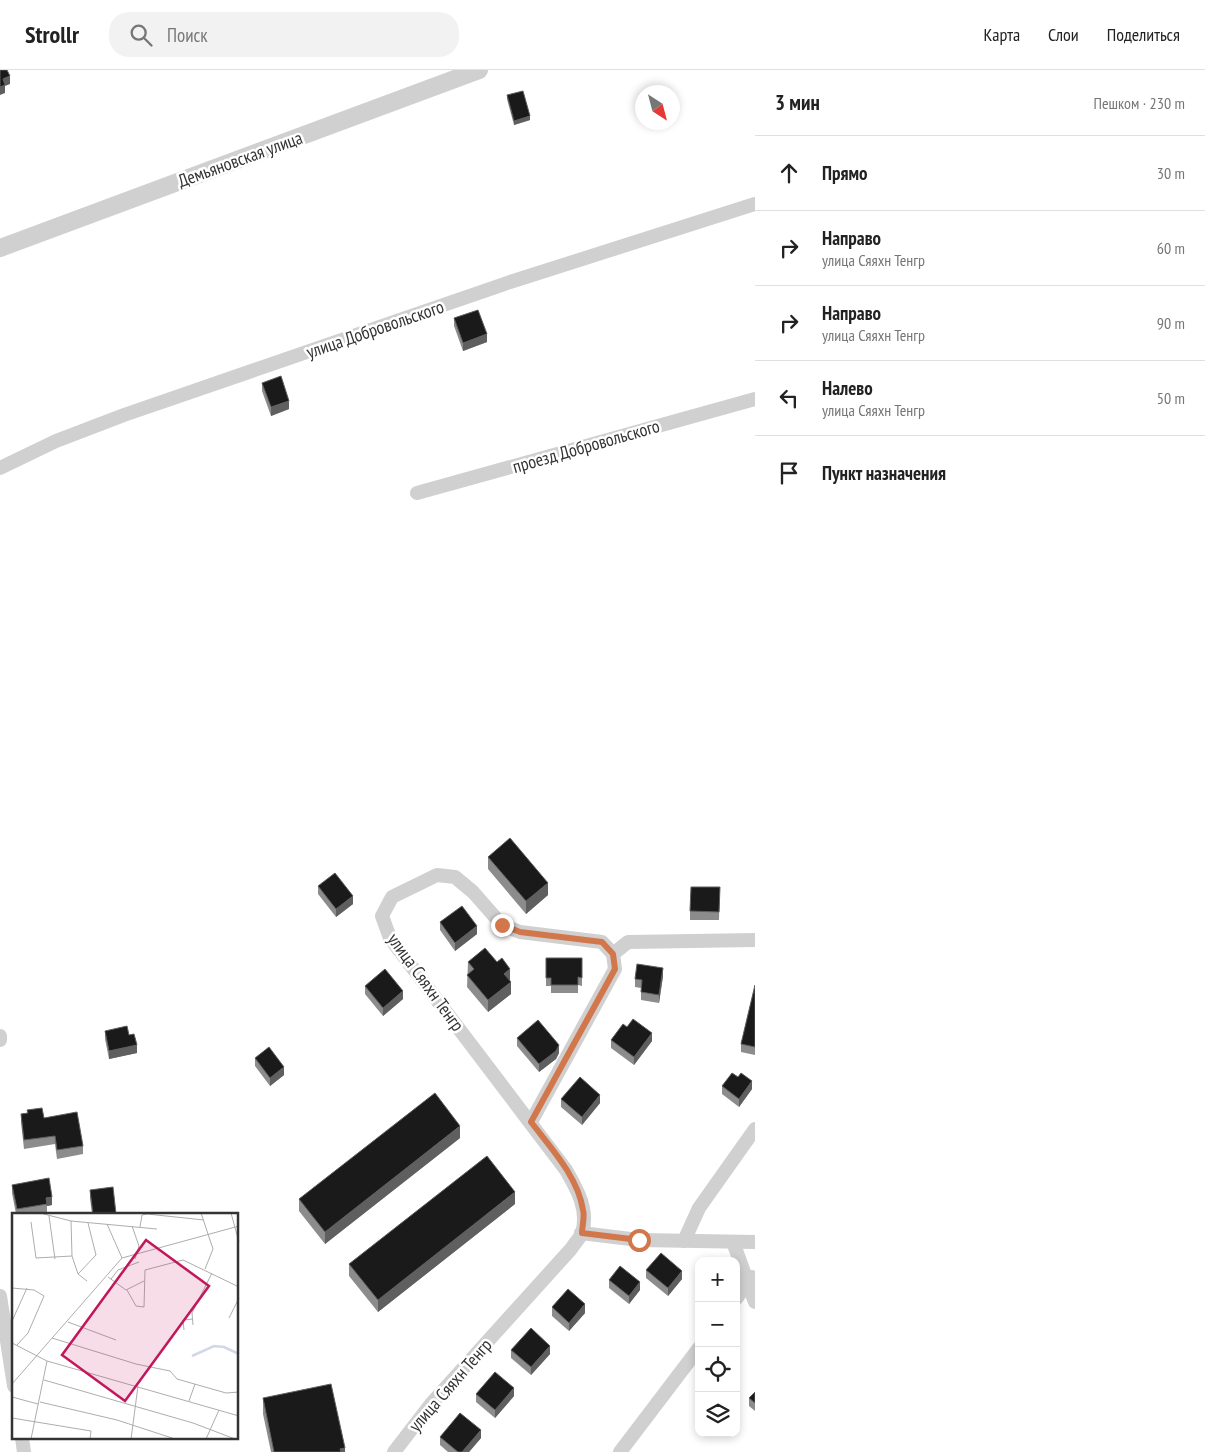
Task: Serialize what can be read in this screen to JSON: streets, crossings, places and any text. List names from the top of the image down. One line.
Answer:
{"streets":{"street":["Демьяновская улица","улица Добровольского","проезд Добровольского","улица Сяяхн Тенгр"]},"north":"bottom right","page":{"header":"Strollr","search":"Поиск","nav":["Карта","Слои","Поделиться"],"heading":["3 мин","Пешком · 230 m"],"list":[["Прямо","30 m"],["Направо","улица Сяяхн Тенгр","60 m"],["Направо","улица Сяяхн Тенгр","90 m"],["Налево","улица Сяяхн Тенгр","50 m"],"Пункт назначения"],"map_buttons":["+","−"]}}
